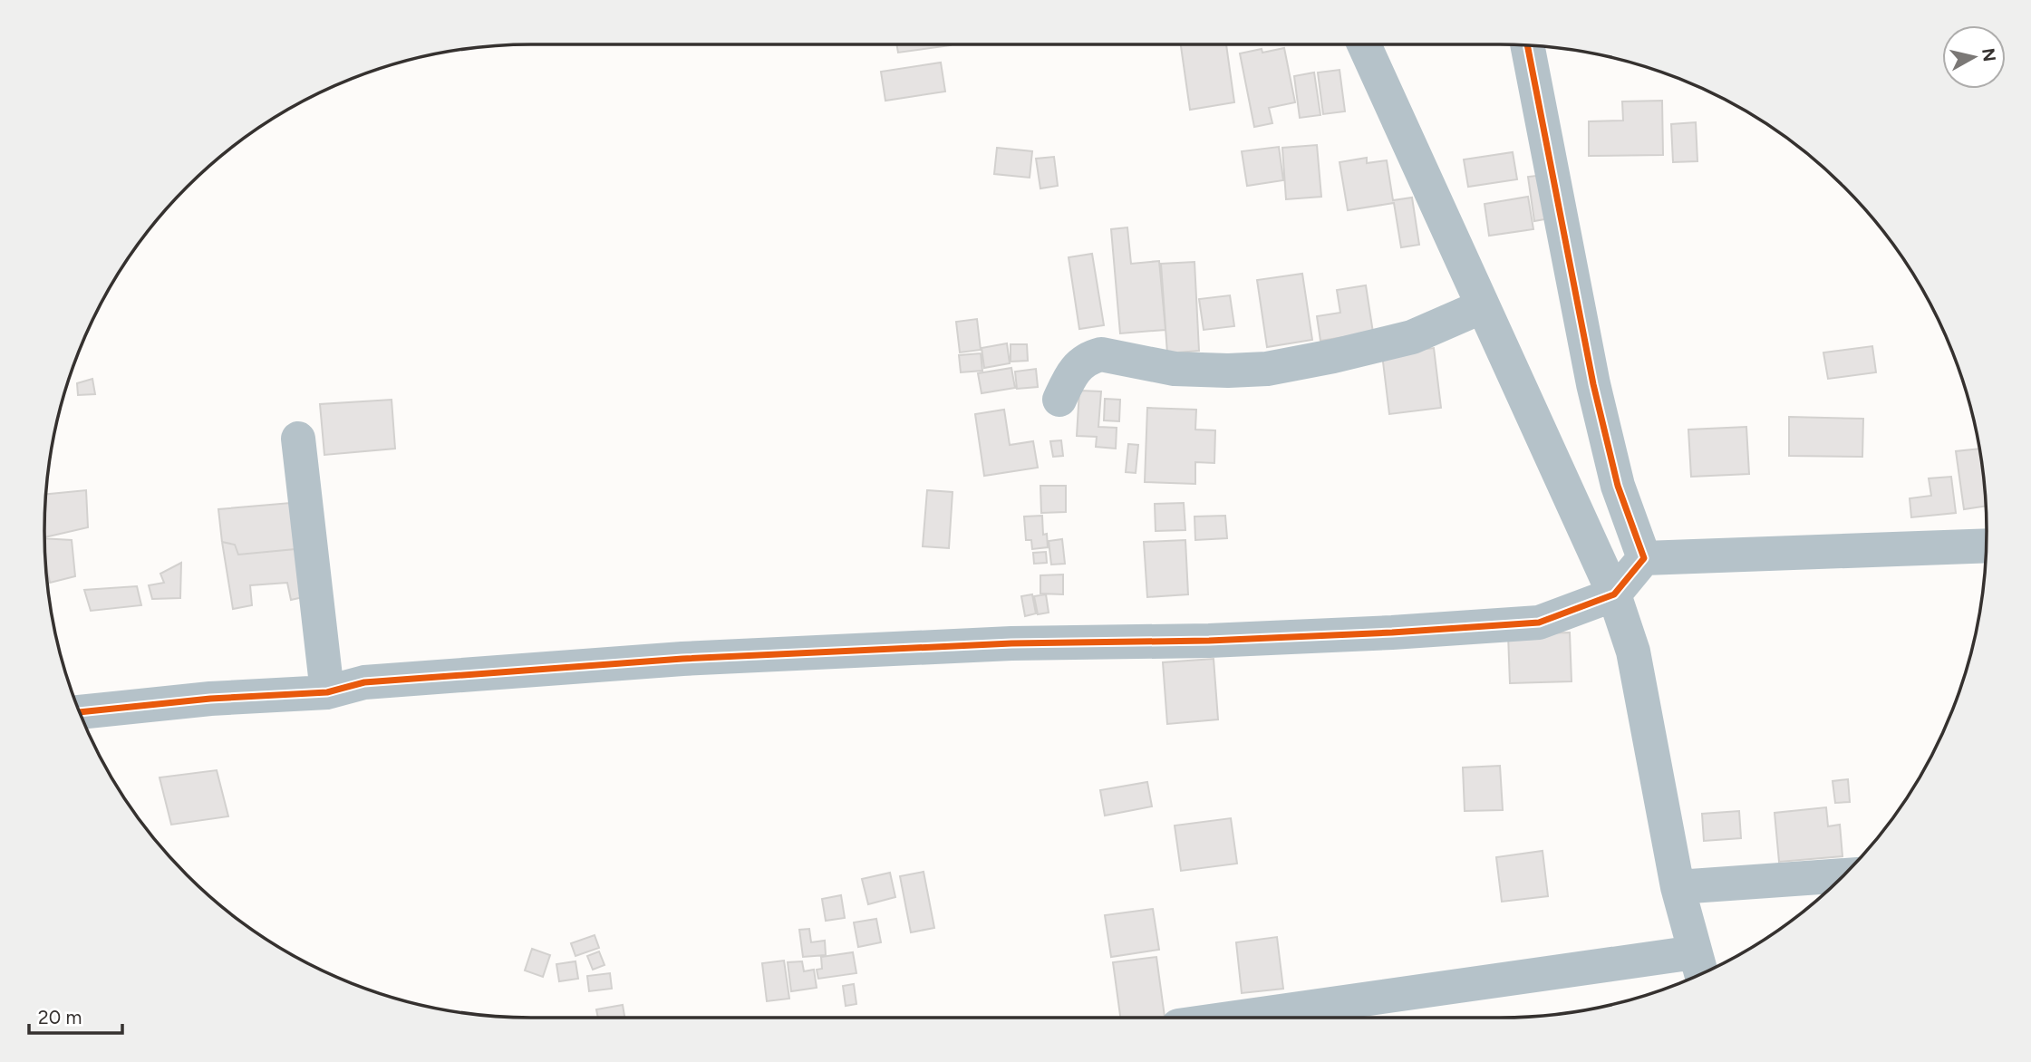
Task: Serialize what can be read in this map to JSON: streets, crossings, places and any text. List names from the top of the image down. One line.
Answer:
{"scale_bar":"20 m","north":"right"}
